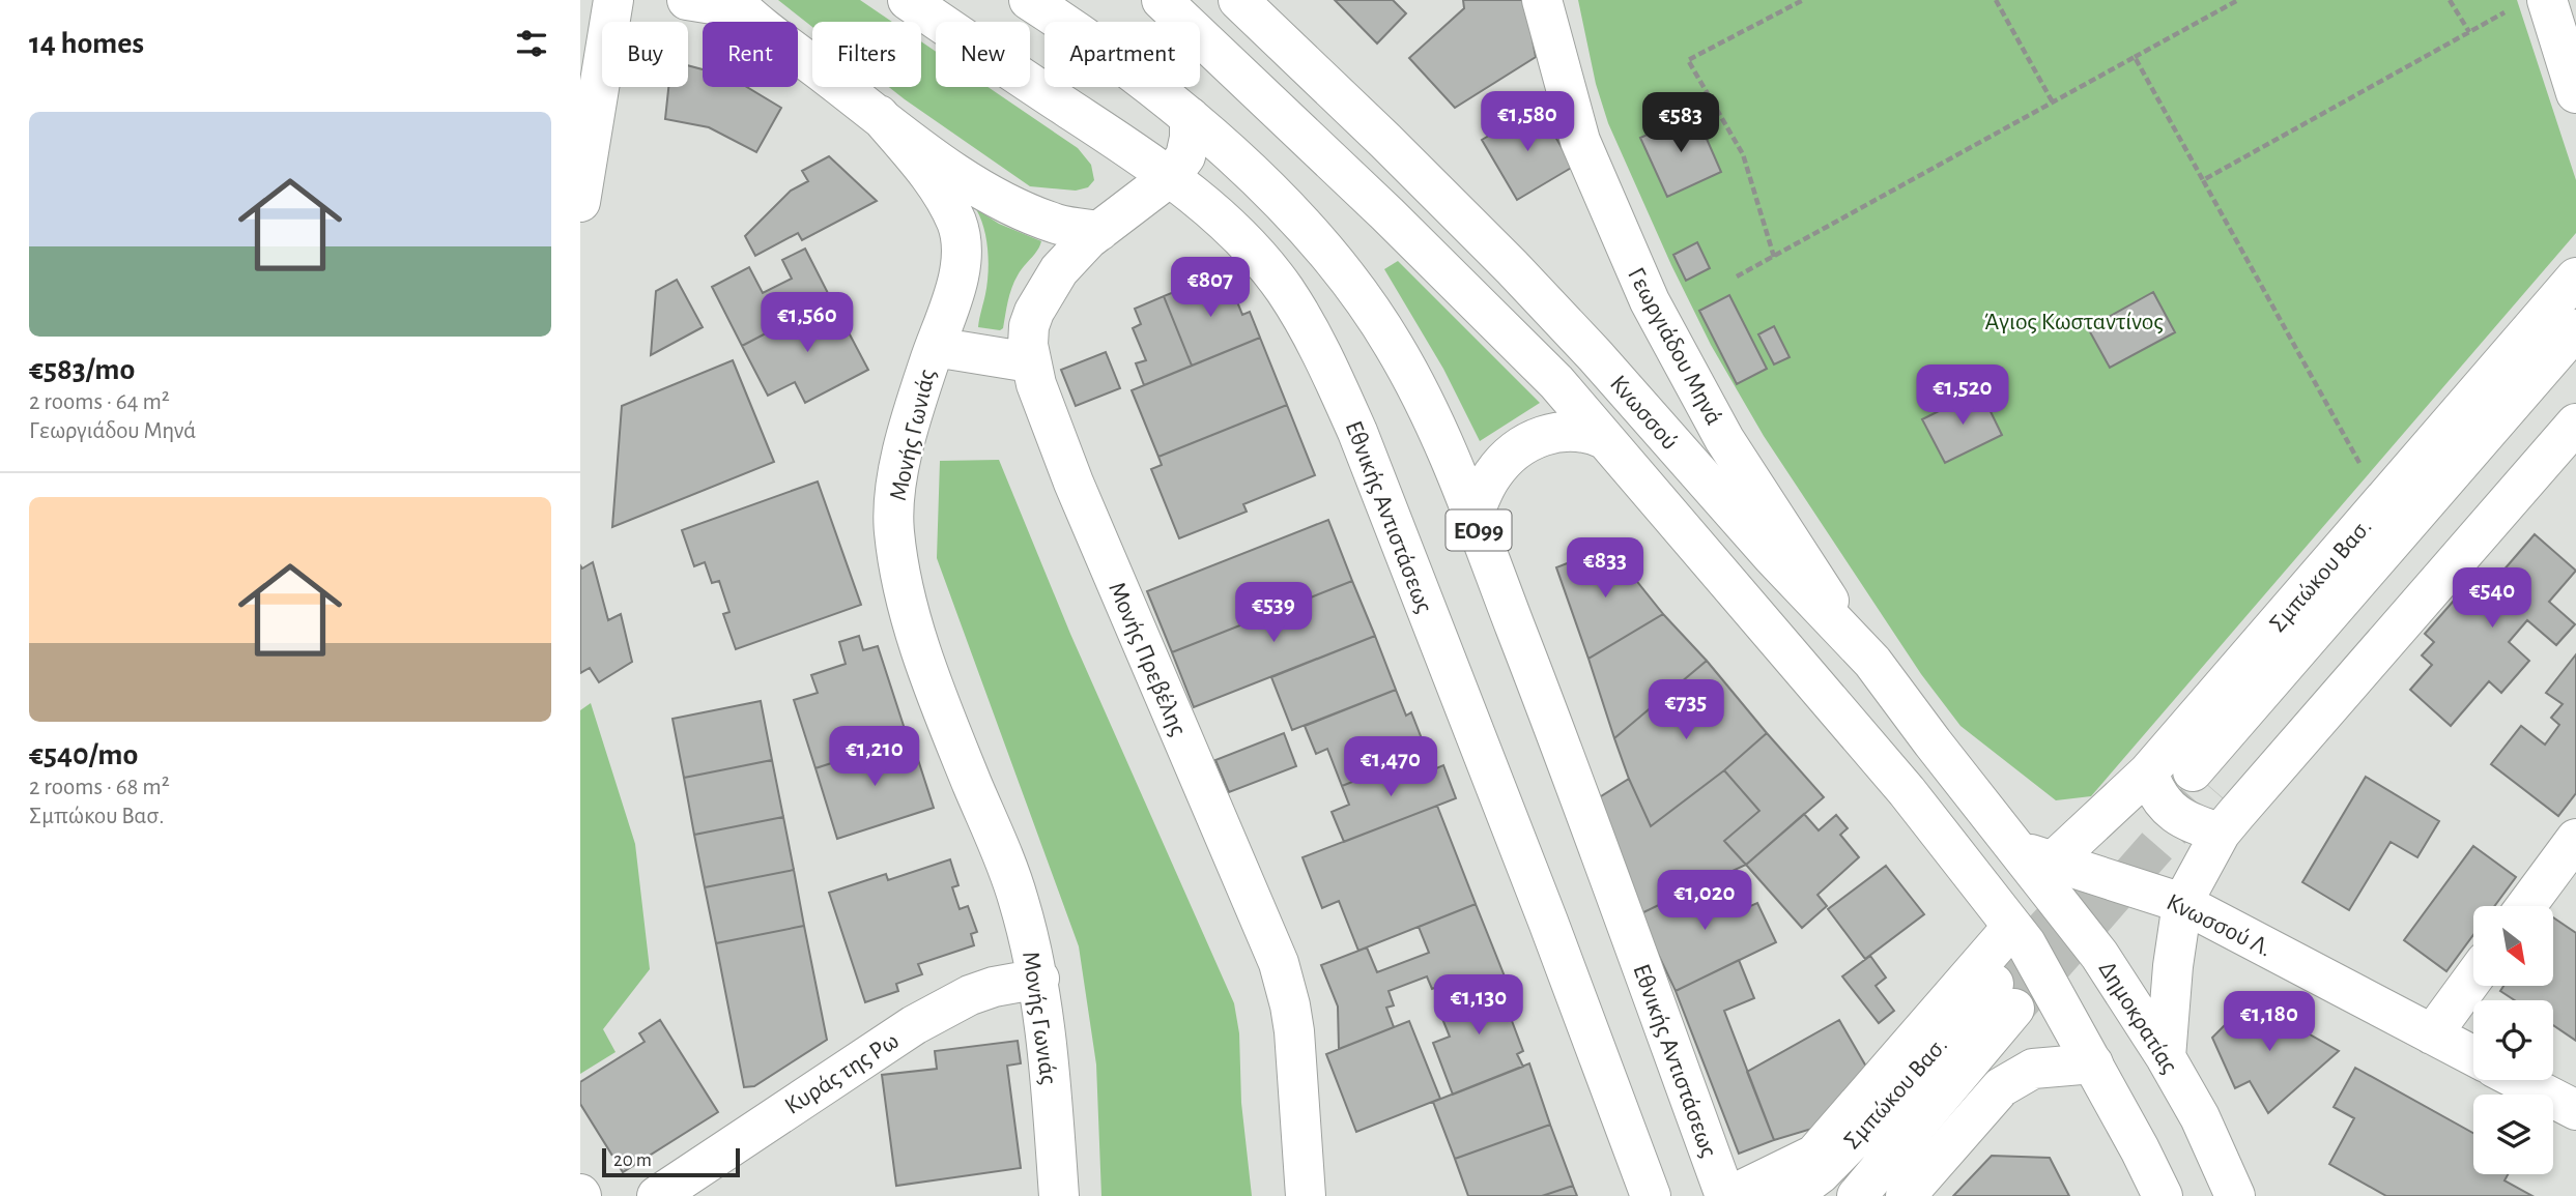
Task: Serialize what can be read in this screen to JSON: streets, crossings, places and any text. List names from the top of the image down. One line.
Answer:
{"streets":{"main road":["Γεωργιάδου Μηνά","Κνωσσού","Μονής Γωνιάς","Εθνικής Αντιστάσεως","ΕΟ99","Σμπώκου Βασ.","Μονής Πρεβέλης","Κνωσσού Λ.","Δημοκρατίας","Κυράς της Ρω"]},"crossings":[["Γεωργιάδου Μηνά","Κνωσσού"],["Κνωσσού","Σμπώκου Βασ."],["Κνωσσού","Κνωσσού Λ."],["Κνωσσού","Δημοκρατίας"],["Μονής Γωνιάς","Κυράς της Ρω"],["Εθνικής Αντιστάσεως","Μονής Πρεβέλης"],["Σμπώκου Βασ.","Κνωσσού Λ."],["Σμπώκου Βασ.","Δημοκρατίας"],["Κνωσσού Λ.","Δημοκρατίας"]],"parks":["Άγιος Κωσταντίνος"],"scale_bar":"20 m","north":"bottom right","page":{"heading":"14 homes","chip":["Buy","Rent","Filters","New","Apartment"],"list":[{"name":"€583/mo","note":"2 rooms · 64 m² · Γεωργιάδου Μηνά"},{"name":"€540/mo","note":"2 rooms · 68 m² · Σμπώκου Βασ."}],"price":["€1,580","€583","€807","€1,560","€1,520","€833","€540","€539","€735","€1,210","€1,470","€1,020","€1,130","€1,180"],"scale":"20 m"}}
